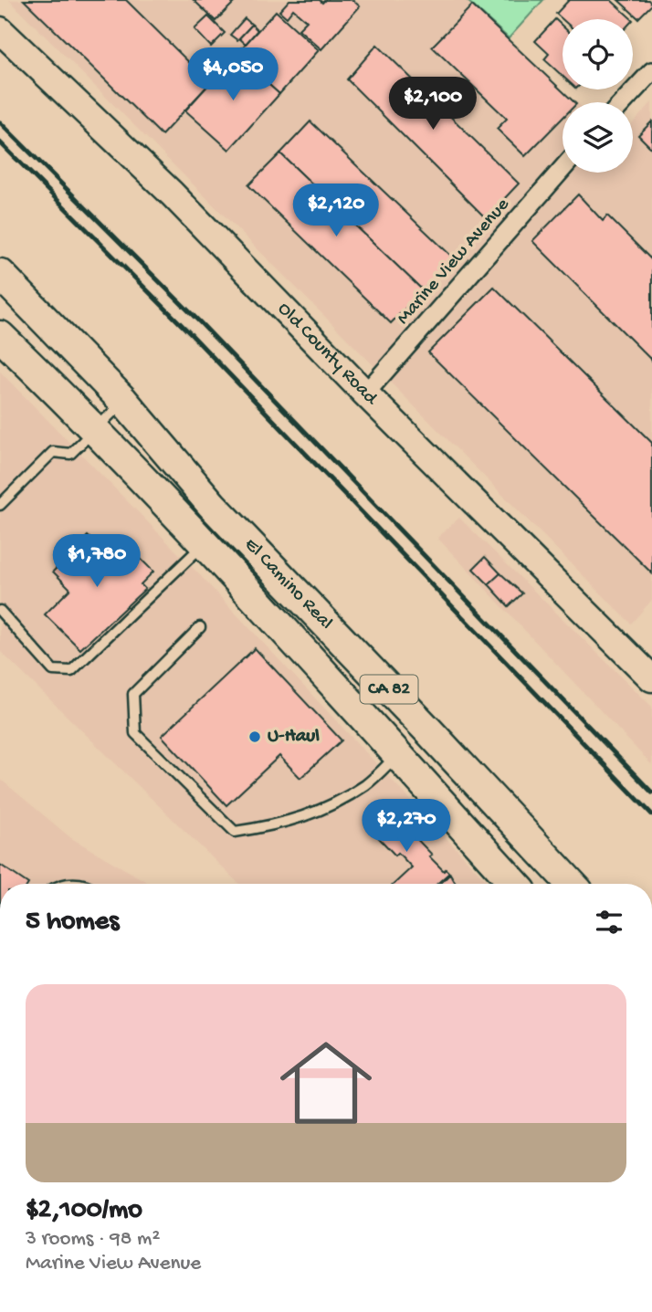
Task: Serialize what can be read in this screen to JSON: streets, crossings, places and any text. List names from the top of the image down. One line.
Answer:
{"streets":{"main road":["El Camino Real","CA 82"],"street":["Marine View Avenue","Old County Road"]},"crossings":[["Marine View Avenue","Old County Road"]],"places":["U-Haul"],"page":{"price":["$4,050","$2,100","$2,120","$1,780","$2,270"],"heading":"5 homes","list":[{"name":"$2,100/mo","note":"3 rooms · 98 m² · Marine View Avenue"}]}}
